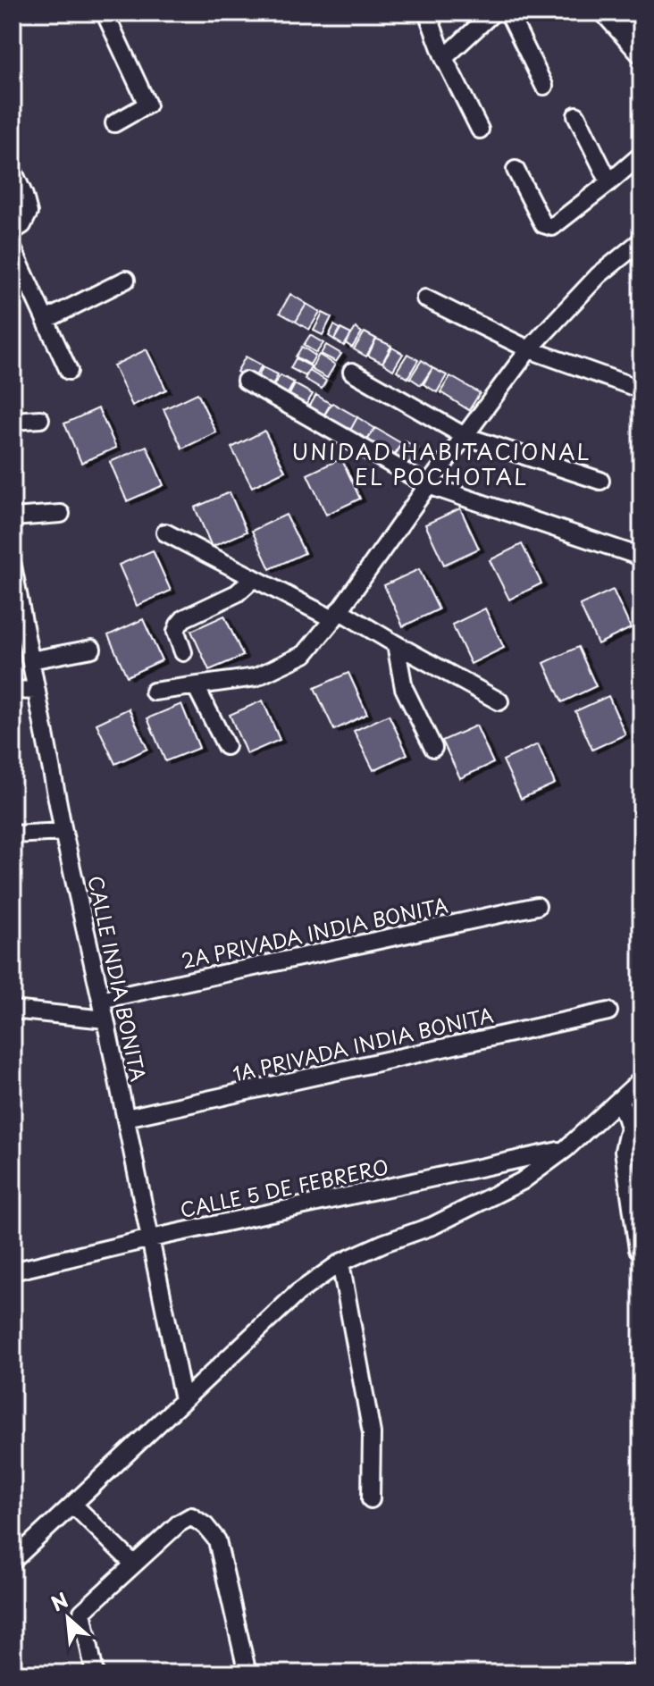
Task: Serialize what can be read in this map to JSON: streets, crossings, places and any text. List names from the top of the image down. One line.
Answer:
{"streets":{"street":["2A PRIVADA INDIA BONITA","CALLE INDIA BONITA","1A PRIVADA INDIA BONITA","CALLE 5 DE FEBRERO"]},"crossings":[["2A PRIVADA INDIA BONITA","CALLE INDIA BONITA"],["CALLE INDIA BONITA","1A PRIVADA INDIA BONITA"],["CALLE INDIA BONITA","CALLE 5 DE FEBRERO"]],"districts":["UNIDAD HABITACIONAL EL POCHOTAL"],"north":"top left"}
